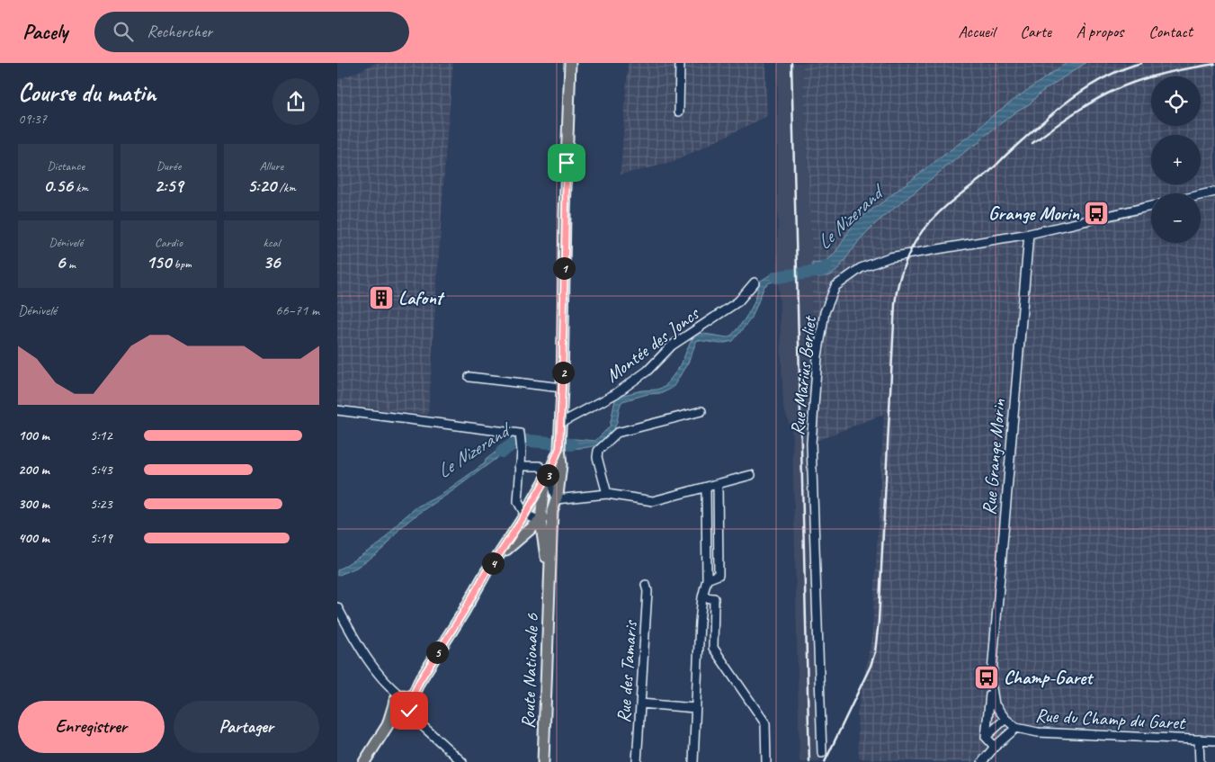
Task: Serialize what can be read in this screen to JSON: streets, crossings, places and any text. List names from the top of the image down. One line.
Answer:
{"streets":{"main road":["Route Nationale 6"],"street":["Montée des Joncs","Rue Marius Berliet","Rue Grange Morin","Rue des Tamaris","Rue du Champ du Garet"]},"crossings":[["Montée des Joncs","Route Nationale 6"],["Rue Marius Berliet","Rue Grange Morin"],["Rue Grange Morin","Rue du Champ du Garet"]],"water":["Le Nizerand"],"places":{"bus stop":["Grange Morin","Champ-Garet"],"building":["Lafont"]},"page":{"header":"Pacely","search":"Rechercher","nav":["Accueil","Carte","À propos","Contact"],"heading":["Course du matin","09:37"],"map_buttons":["+","−"],"stats":[["Distance","0.56 km"],["Durée","2:59"],["Allure","5:20 /km"],["Dénivelé","6 m"],["Cardio","150 bpm"],["kcal","36"]],"pins":["1","2","3","4","5"],"chart":["Dénivelé","66–71 m"],"list":[{"name":"100 m","note":"5:12"},{"name":"200 m","note":"5:43"},{"name":"300 m","note":"5:23"},{"name":"400 m","note":"5:19"}],"buttons":["Enregistrer","Partager"]}}
